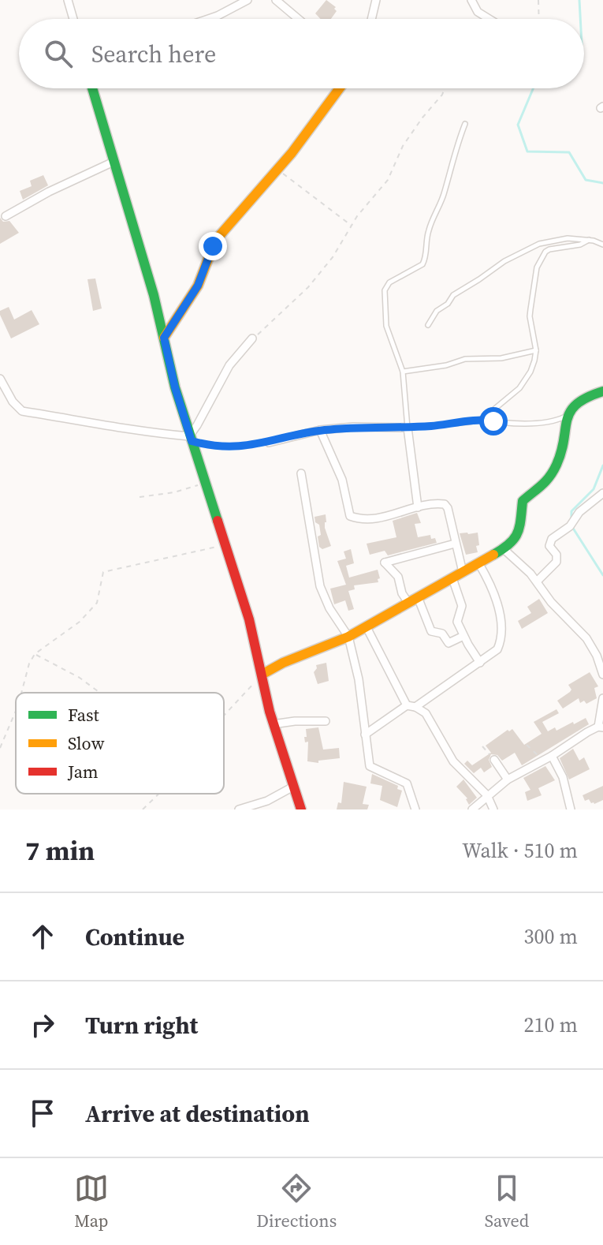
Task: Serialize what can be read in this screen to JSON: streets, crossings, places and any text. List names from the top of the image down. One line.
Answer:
{"legend":["Fast","Slow","Jam"],"page":{"search":"Search here","heading":["7 min","Walk · 510 m"],"list":[["Continue","300 m"],["Turn right","210 m"],"Arrive at destination"],"nav":["Map","Directions","Saved"]}}
